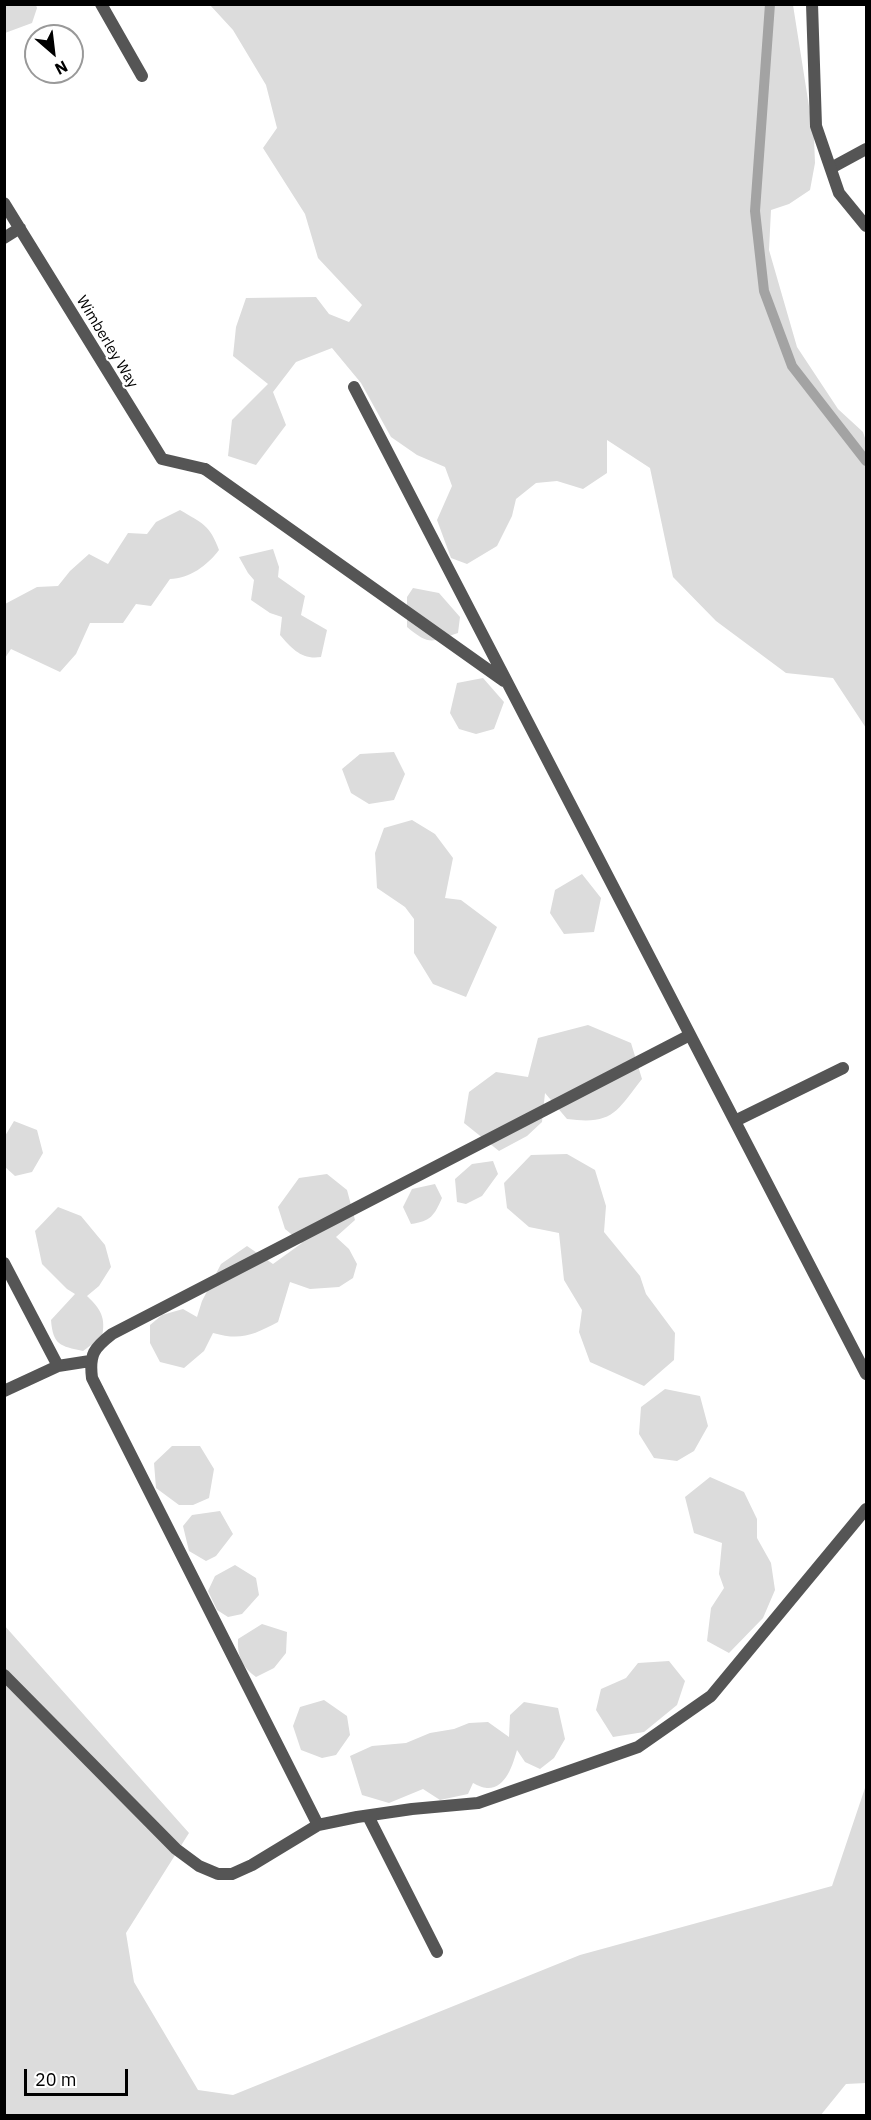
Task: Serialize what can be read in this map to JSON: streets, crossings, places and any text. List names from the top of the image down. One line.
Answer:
{"streets":{"street":["Wimberley Way"]},"scale_bar":"20 m","north":"bottom right"}
